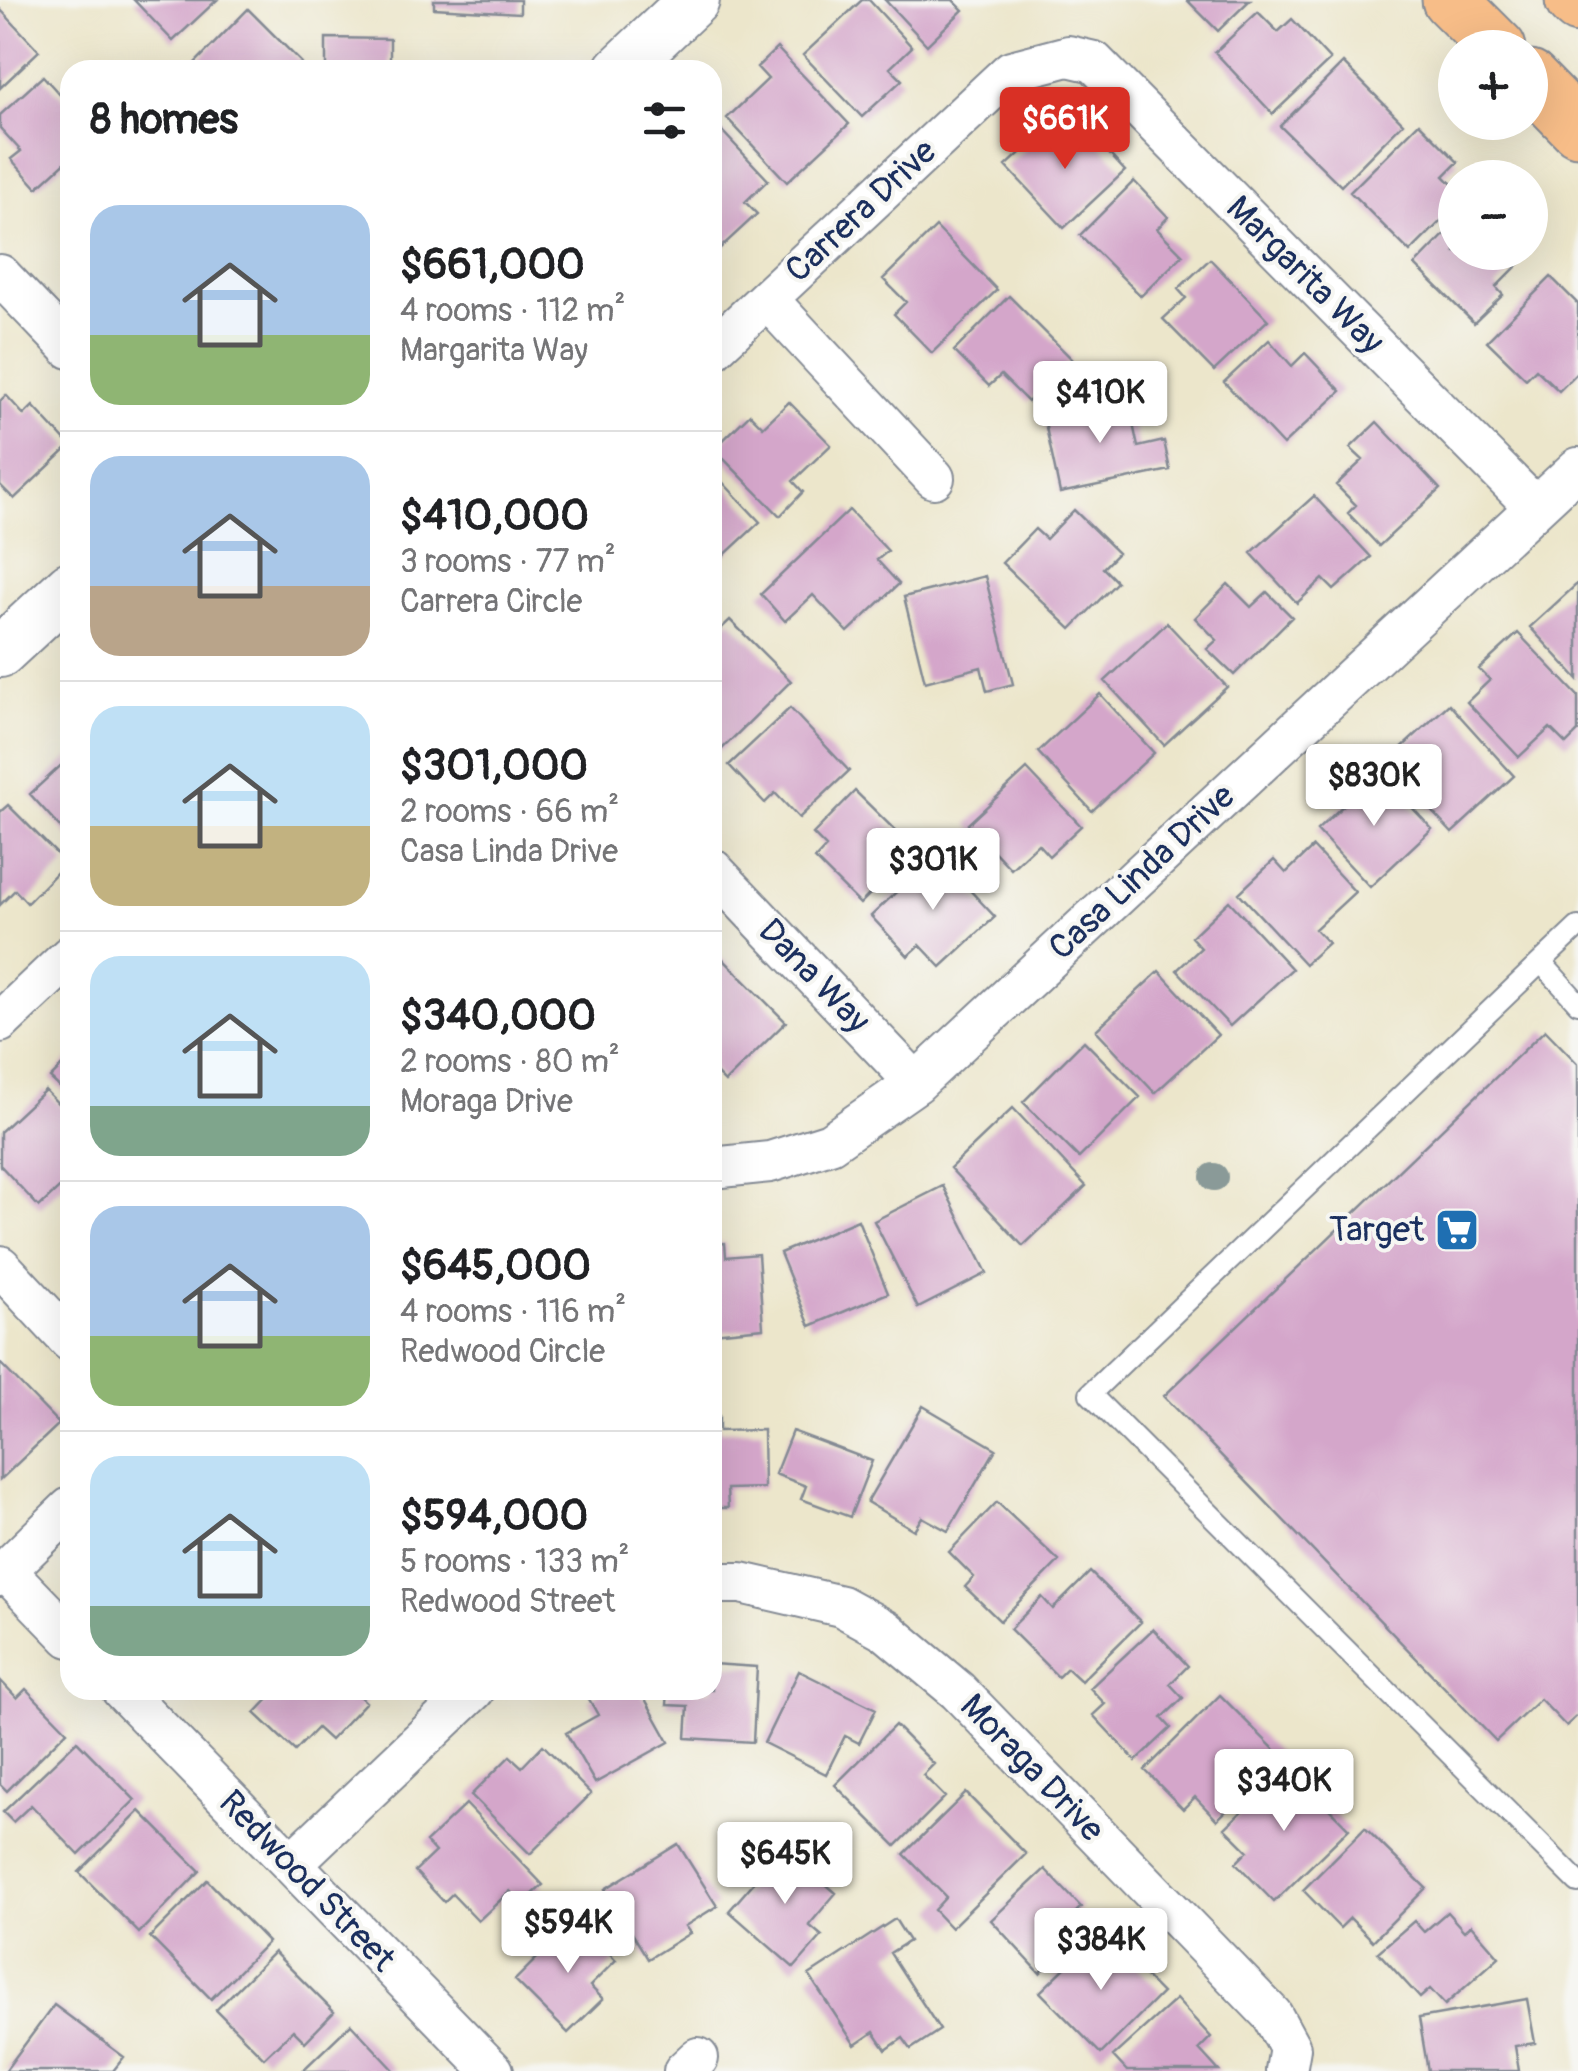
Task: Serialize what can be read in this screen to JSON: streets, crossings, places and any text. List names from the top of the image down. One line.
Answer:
{"streets":{"street":["Carrera Drive","Margarita Way","Casa Linda Drive","Dana Way","Moraga Drive","Redwood Street"]},"crossings":[["Carrera Drive","Margarita Way"],["Margarita Way","Casa Linda Drive"],["Casa Linda Drive","Dana Way"]],"places":{"supermarket":["Target"]},"page":{"map_buttons":["+","−"],"heading":"8 homes","price":["$661K","$410K","$830K","$301K","$340K","$645K","$594K","$384K"],"list":[{"name":"$661,000","note":"4 rooms · 112 m² · Margarita Way"},{"name":"$410,000","note":"3 rooms · 77 m² · Carrera Circle"},{"name":"$301,000","note":"2 rooms · 66 m² · Casa Linda Drive"},{"name":"$340,000","note":"2 rooms · 80 m² · Moraga Drive"},{"name":"$645,000","note":"4 rooms · 116 m² · Redwood Circle"},{"name":"$594,000","note":"5 rooms · 133 m² · Redwood Street"}]}}
